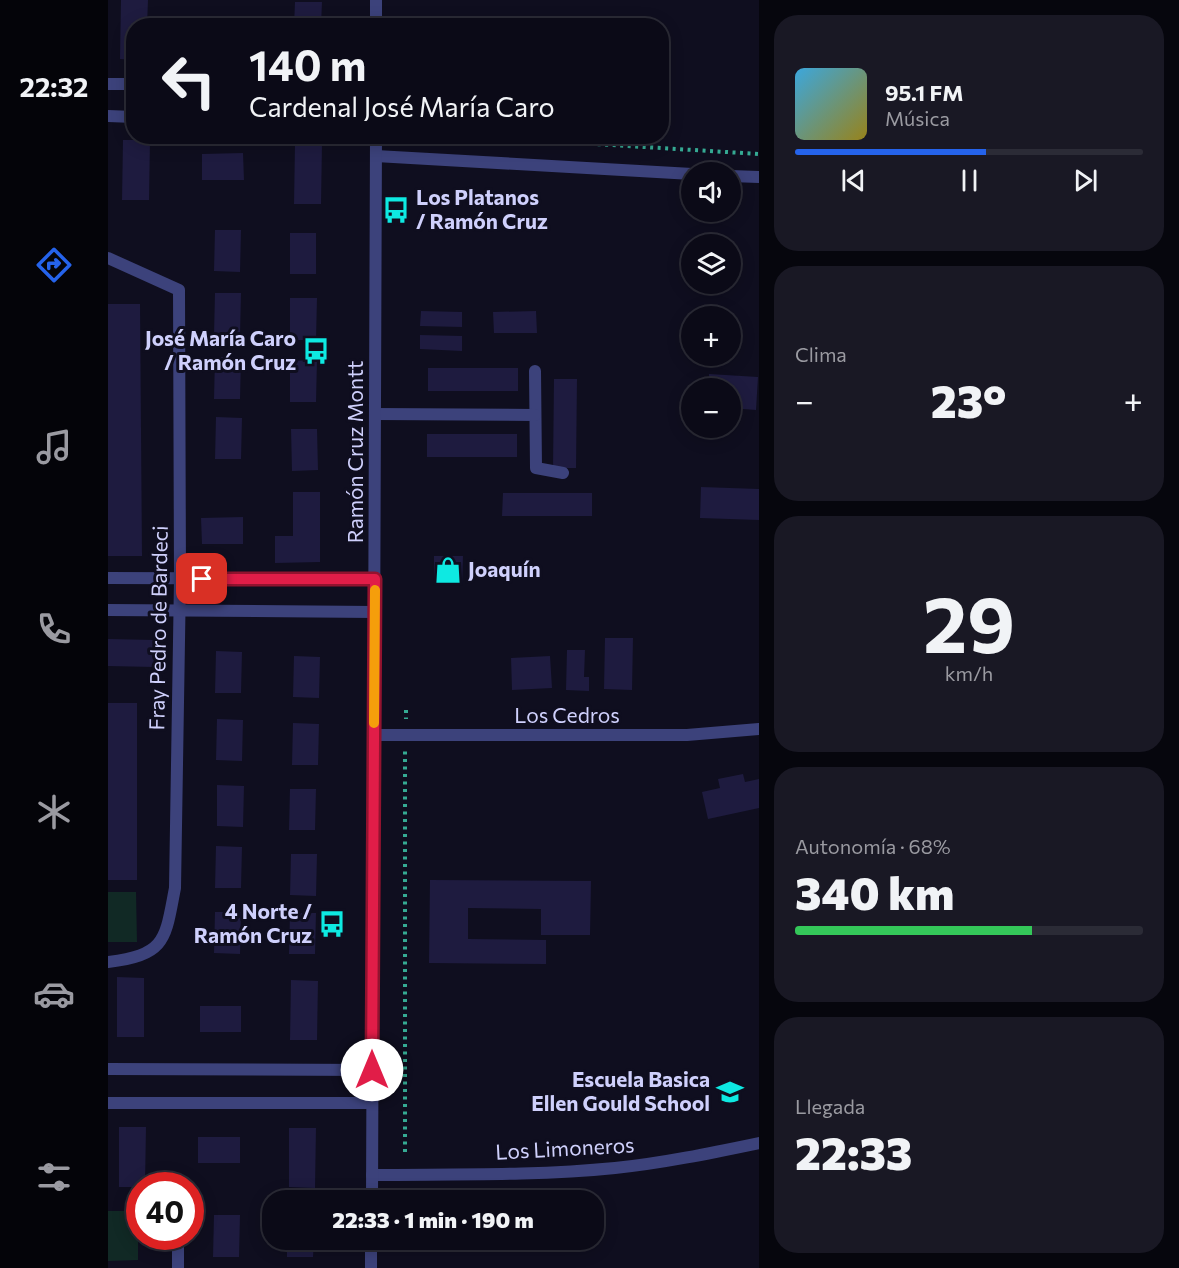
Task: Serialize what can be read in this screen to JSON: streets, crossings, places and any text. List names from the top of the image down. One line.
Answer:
{"streets":{"street":["Ramón Cruz Montt","Fray Pedro de Bardeci","Los Cedros","Los Limoneros"]},"crossings":[["Ramón Cruz Montt","Los Cedros"],["Ramón Cruz Montt","Los Limoneros"]],"places":{"bus stop":["Los Platanos / Ramón Cruz","José María Caro / Ramón Cruz","4 Norte / Ramón Cruz"],"shop":["Joaquín"],"school or university":["Escuela Basica Ellen Gould School"]},"page":{"tabs":"22:32","turn":["140 m","Cardenal José María Caro"],"song":["95.1 FM","Música"],"map_buttons":["+","−"],"tile":["Clima",["29","km/h"],["Autonomía · 68%","340 km"],["Llegada","22:33"]],"heat":["−","23°","+"],"limit":"40","trip":"22:33 · 1 min · 190 m"}}
